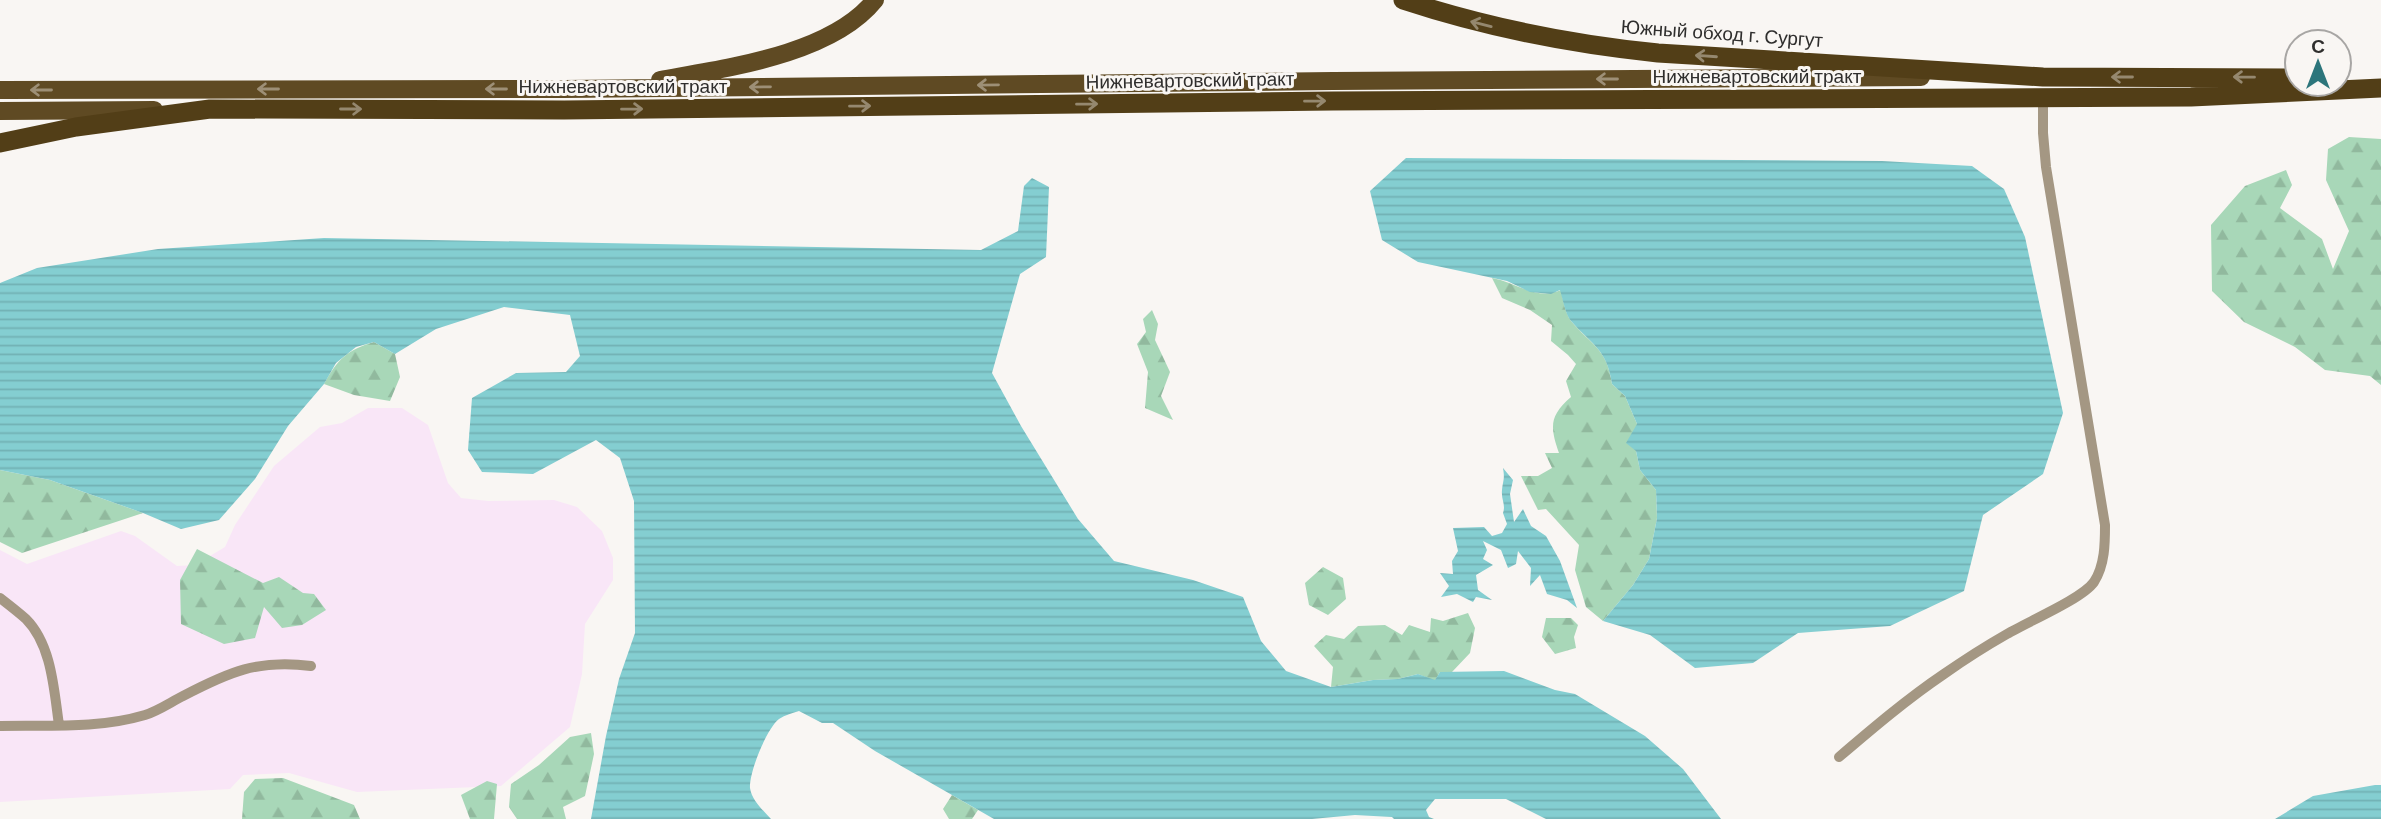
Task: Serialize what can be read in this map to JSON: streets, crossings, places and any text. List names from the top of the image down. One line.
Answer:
{"streets":{"highway":["Южный обход г. Сургут","Нижневартовский тракт"]},"crossings":[["Южный обход г. Сургут","Нижневартовский тракт"]],"one_way":["Южный обход г. Сургут"],"north":"top"}
